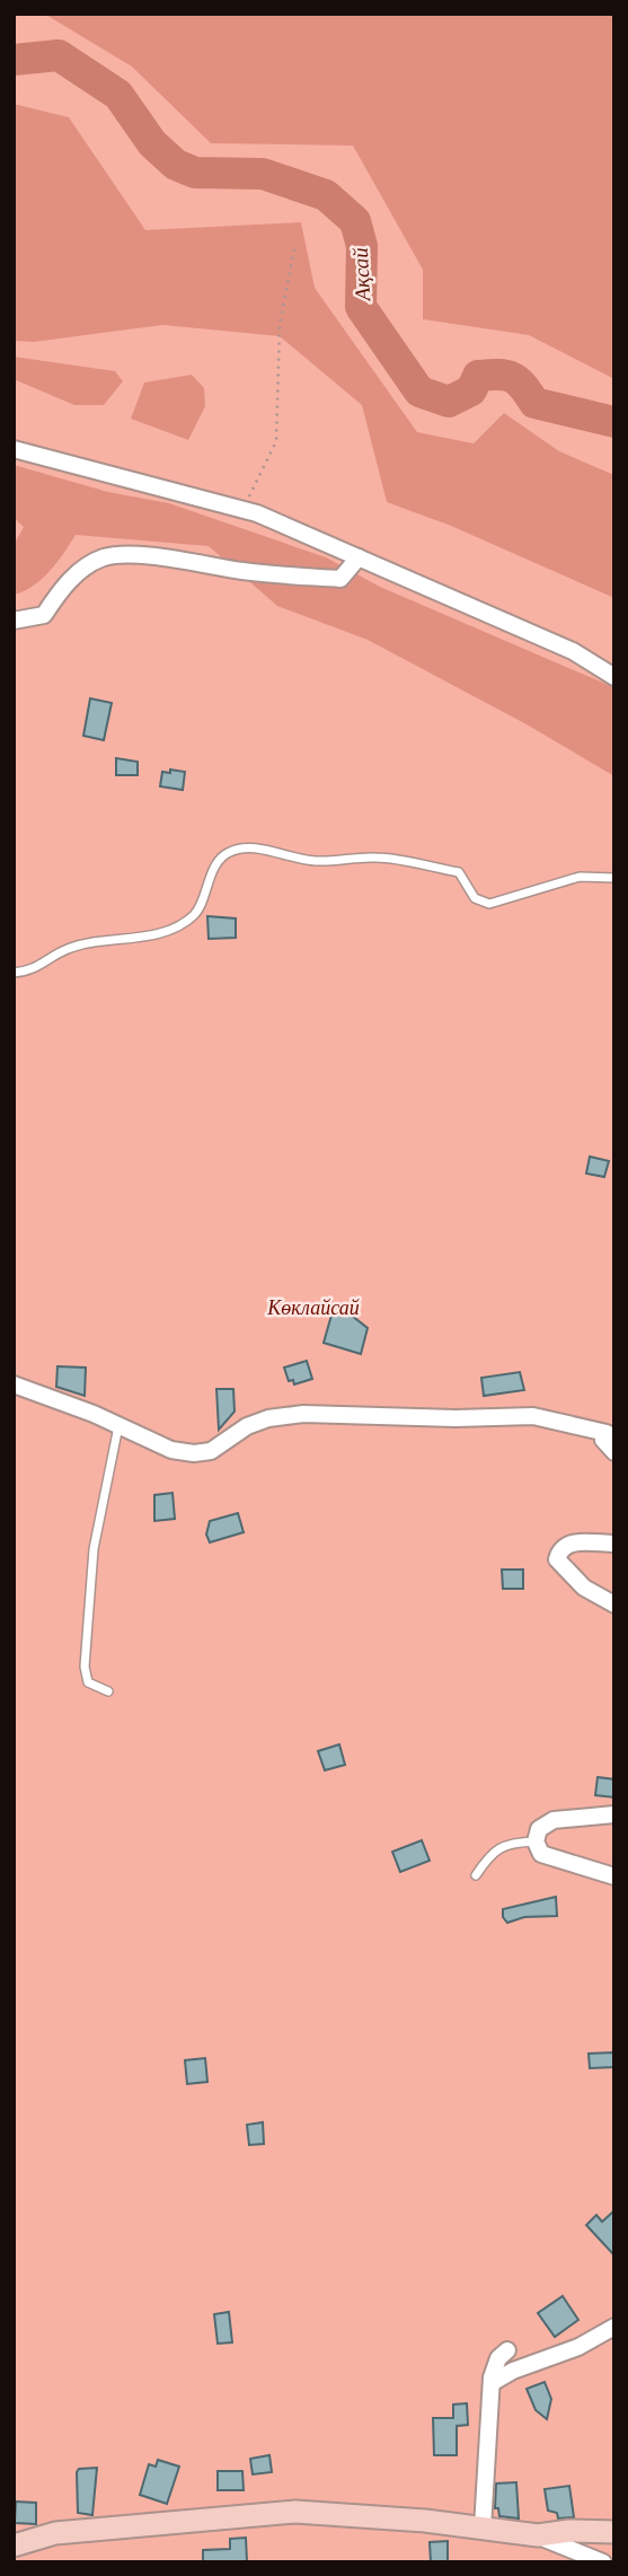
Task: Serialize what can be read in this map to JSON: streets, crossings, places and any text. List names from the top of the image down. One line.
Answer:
{"water":["Ақсай"],"parks":["Көклайсай"]}
